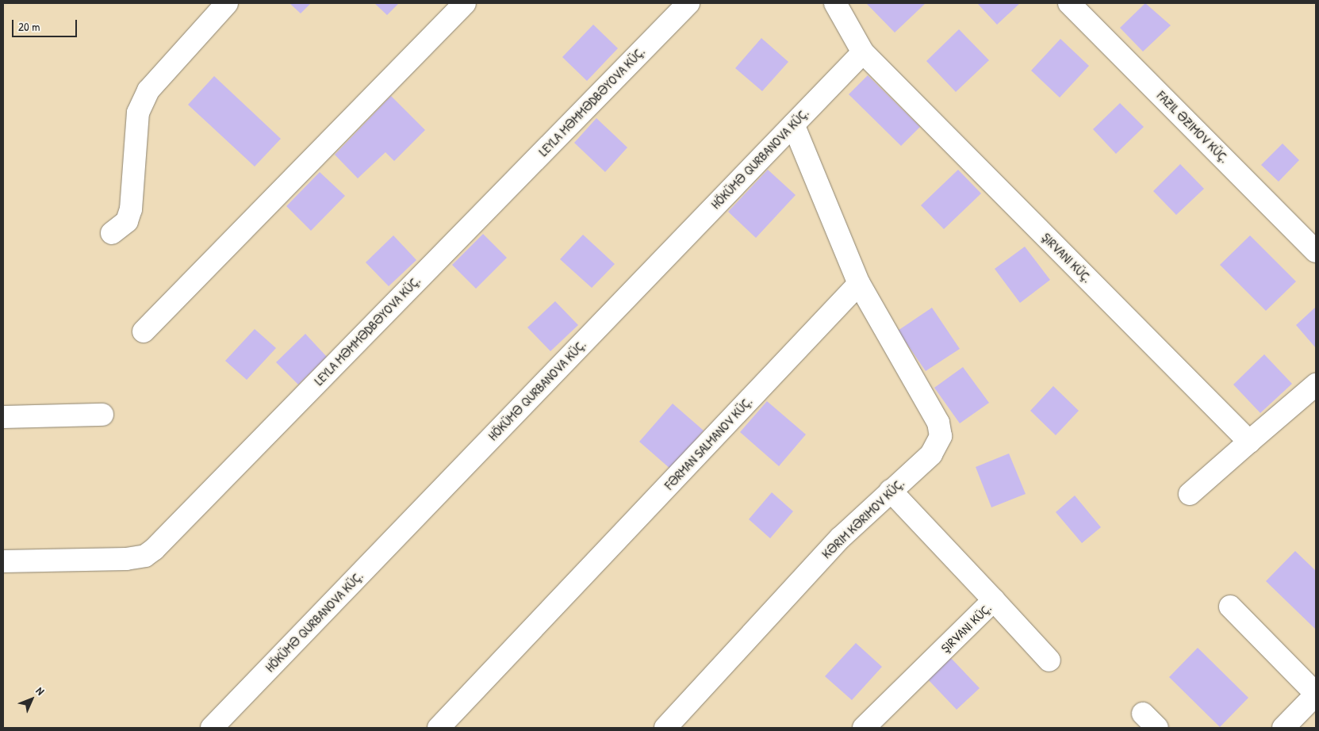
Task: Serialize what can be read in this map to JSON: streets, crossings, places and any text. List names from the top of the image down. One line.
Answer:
{"streets":{"street":["LEYLA MƏMMƏDBƏYOVA KÜÇ.","FAZIL ƏZIMOV KÜÇ.","HÖKÜMƏ QURBANOVA KÜÇ.","ŞIRVANI KÜÇ.","FƏRMAN SALMANOV KÜÇ.","KƏRIM KƏRIMOV KÜÇ."]},"crossings":[["HÖKÜMƏ QURBANOVA KÜÇ.","ŞIRVANI KÜÇ."],["ŞIRVANI KÜÇ.","KƏRIM KƏRIMOV KÜÇ."],["FƏRMAN SALMANOV KÜÇ.","KƏRIM KƏRIMOV KÜÇ."]],"scale_bar":"20 m","north":"top right"}
